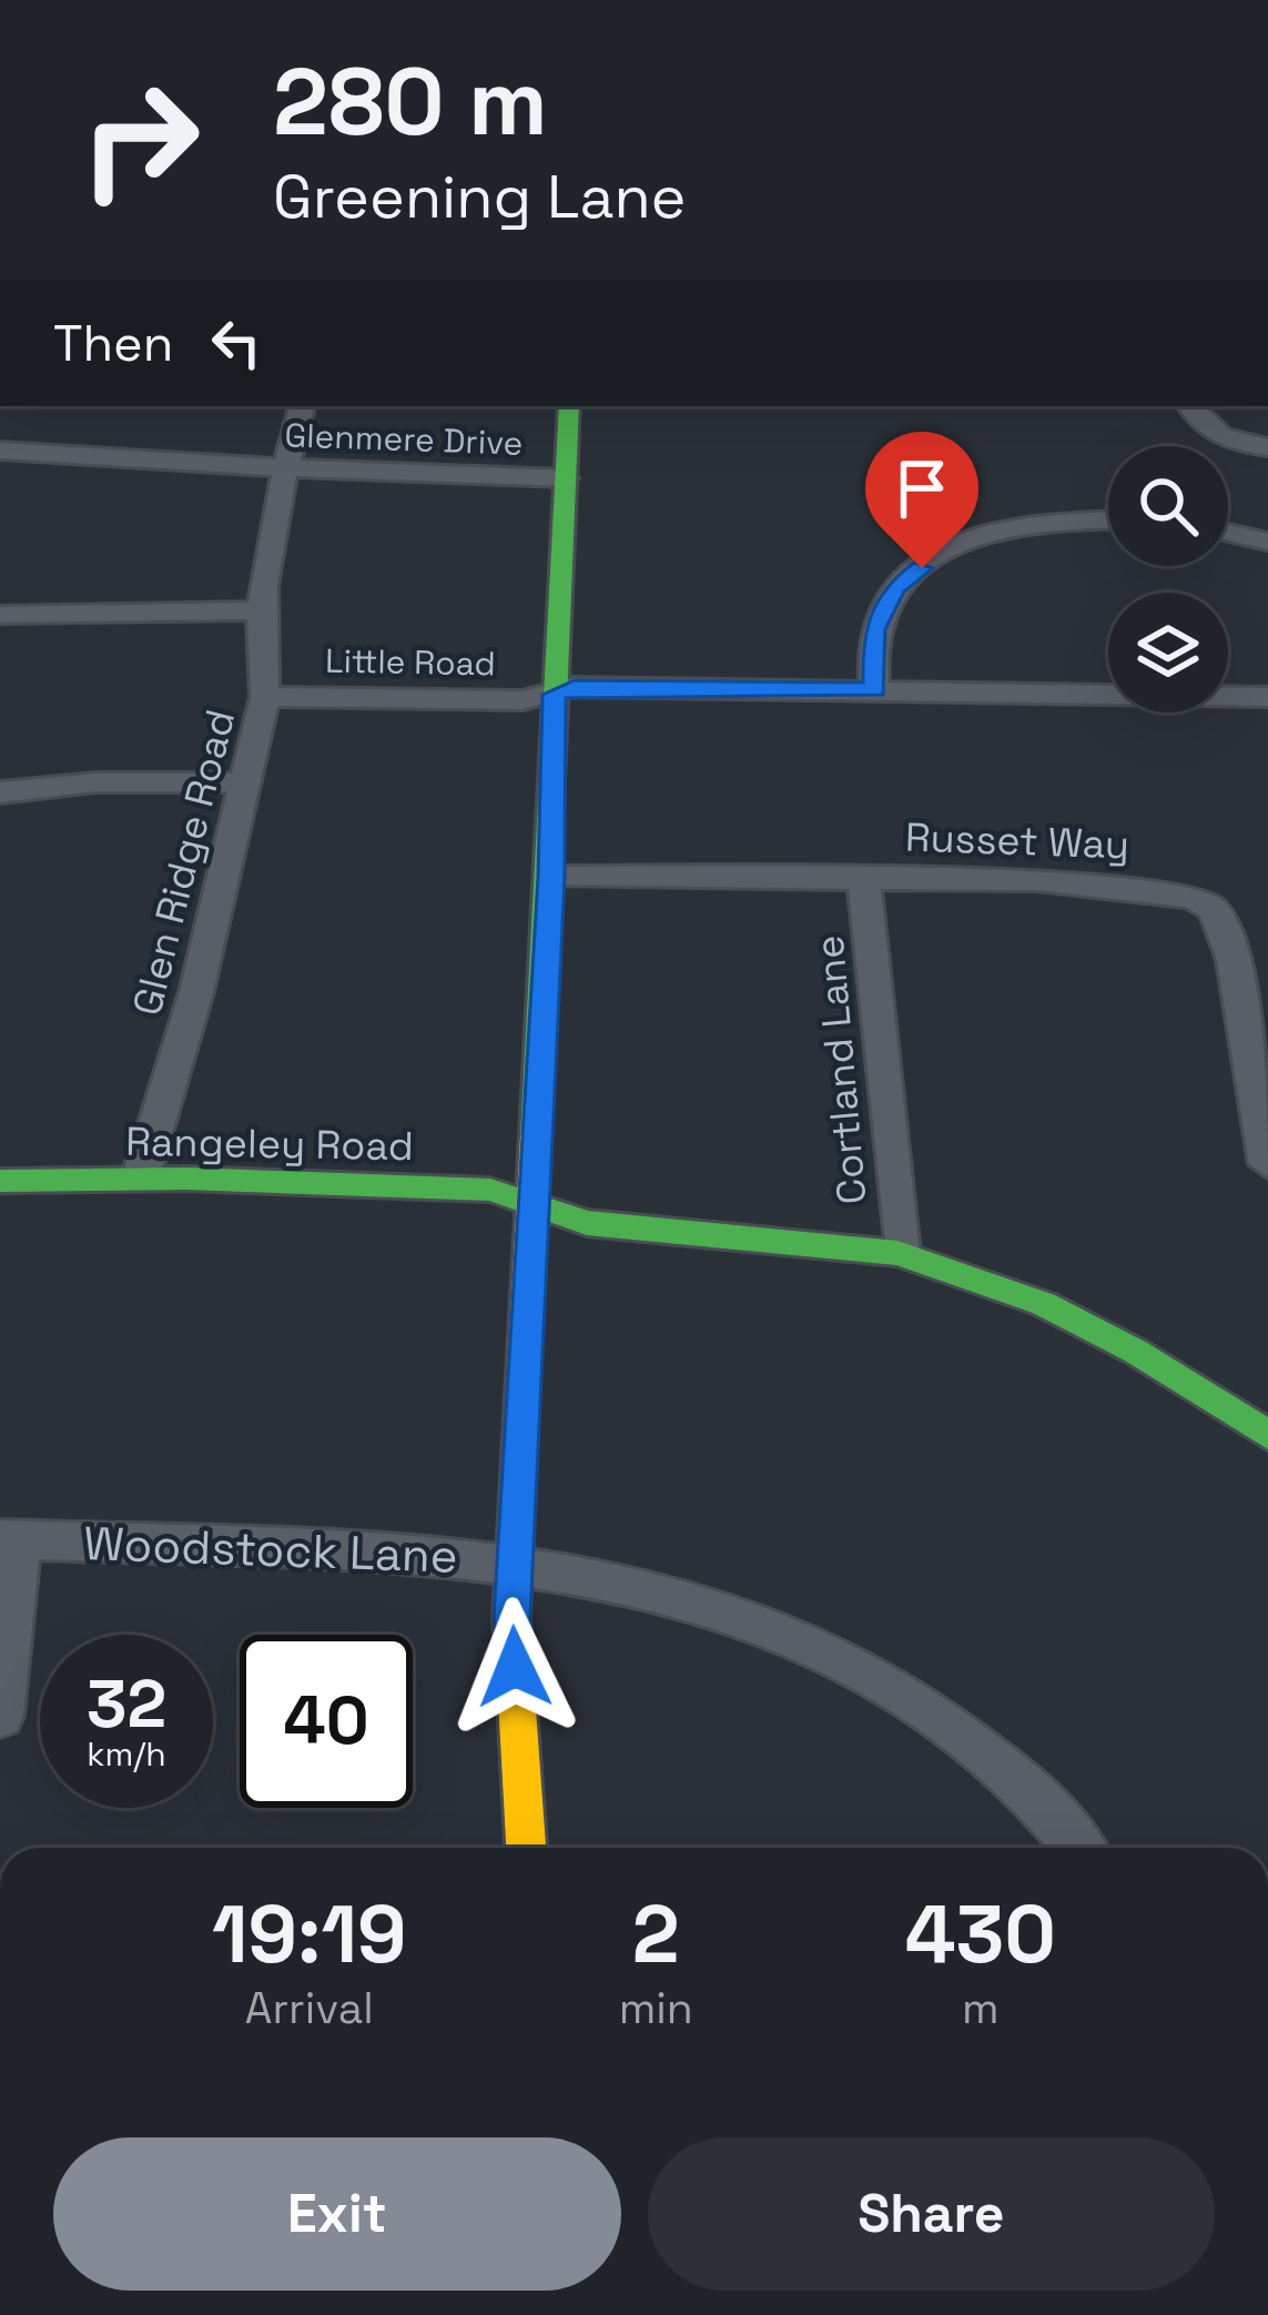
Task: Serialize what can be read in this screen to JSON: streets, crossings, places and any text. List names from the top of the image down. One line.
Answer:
{"streets":{"street":["Glenmere Drive","Little Road","Russet Way","Glen Ridge Road","Cortland Lane","Rangeley Road","Woodstock Lane"]},"crossings":[["Glenmere Drive","Glen Ridge Road"],["Little Road","Glen Ridge Road"],["Russet Way","Cortland Lane"],["Glen Ridge Road","Rangeley Road"],["Cortland Lane","Rangeley Road"]],"page":{"turn":["280 m","Greening Lane"],"then":"Then","speed":"32 km/h","limit":"40","eta":["19:19","Arrival","2","min","430","m"],"buttons":["Exit","Share"]}}
